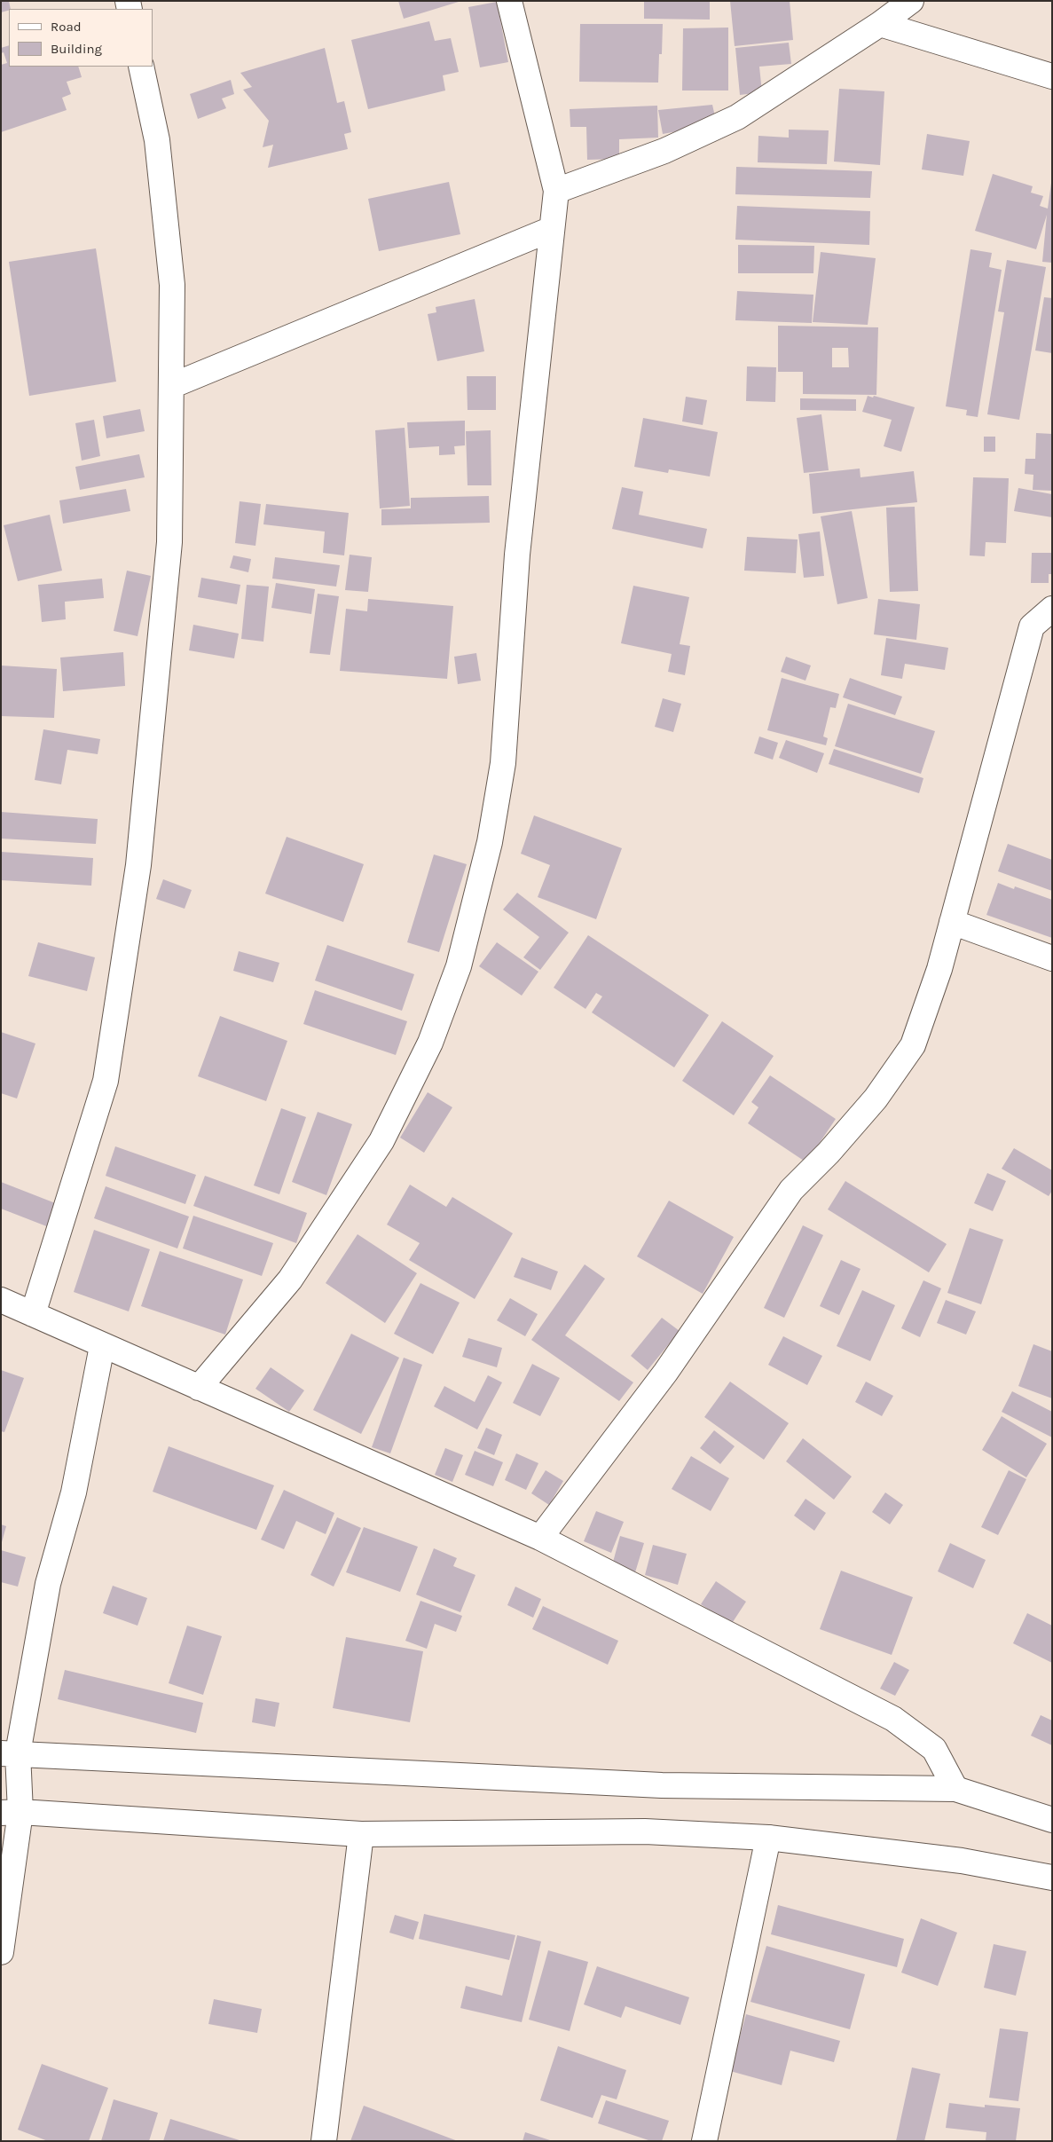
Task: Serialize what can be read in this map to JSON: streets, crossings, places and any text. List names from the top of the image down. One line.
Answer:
{"legend":["Road","Building"]}
